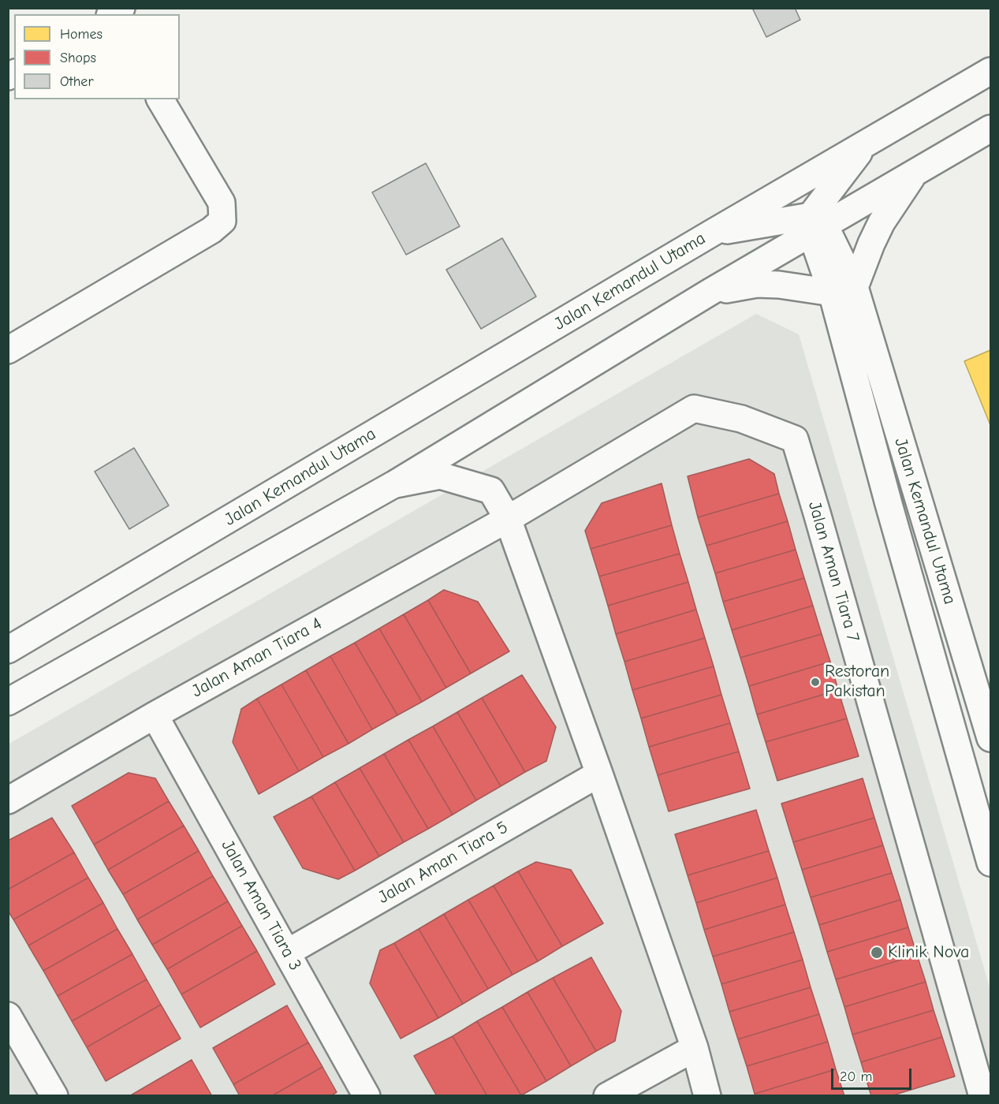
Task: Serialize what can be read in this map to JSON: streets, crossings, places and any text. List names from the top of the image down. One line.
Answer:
{"streets":{"street":["Jalan Kemandul Utama","Jalan Aman Tiara 7","Jalan Aman Tiara 4","Jalan Aman Tiara 5","Jalan Aman Tiara 3"]},"crossings":[["Jalan Aman Tiara 7","Jalan Aman Tiara 4"],["Jalan Aman Tiara 4","Jalan Aman Tiara 3"],["Jalan Aman Tiara 5","Jalan Aman Tiara 3"]],"places":["Restoran Pakistan","Klinik Nova"],"legend":["Homes","Shops","Other"],"scale_bar":"20 m"}
